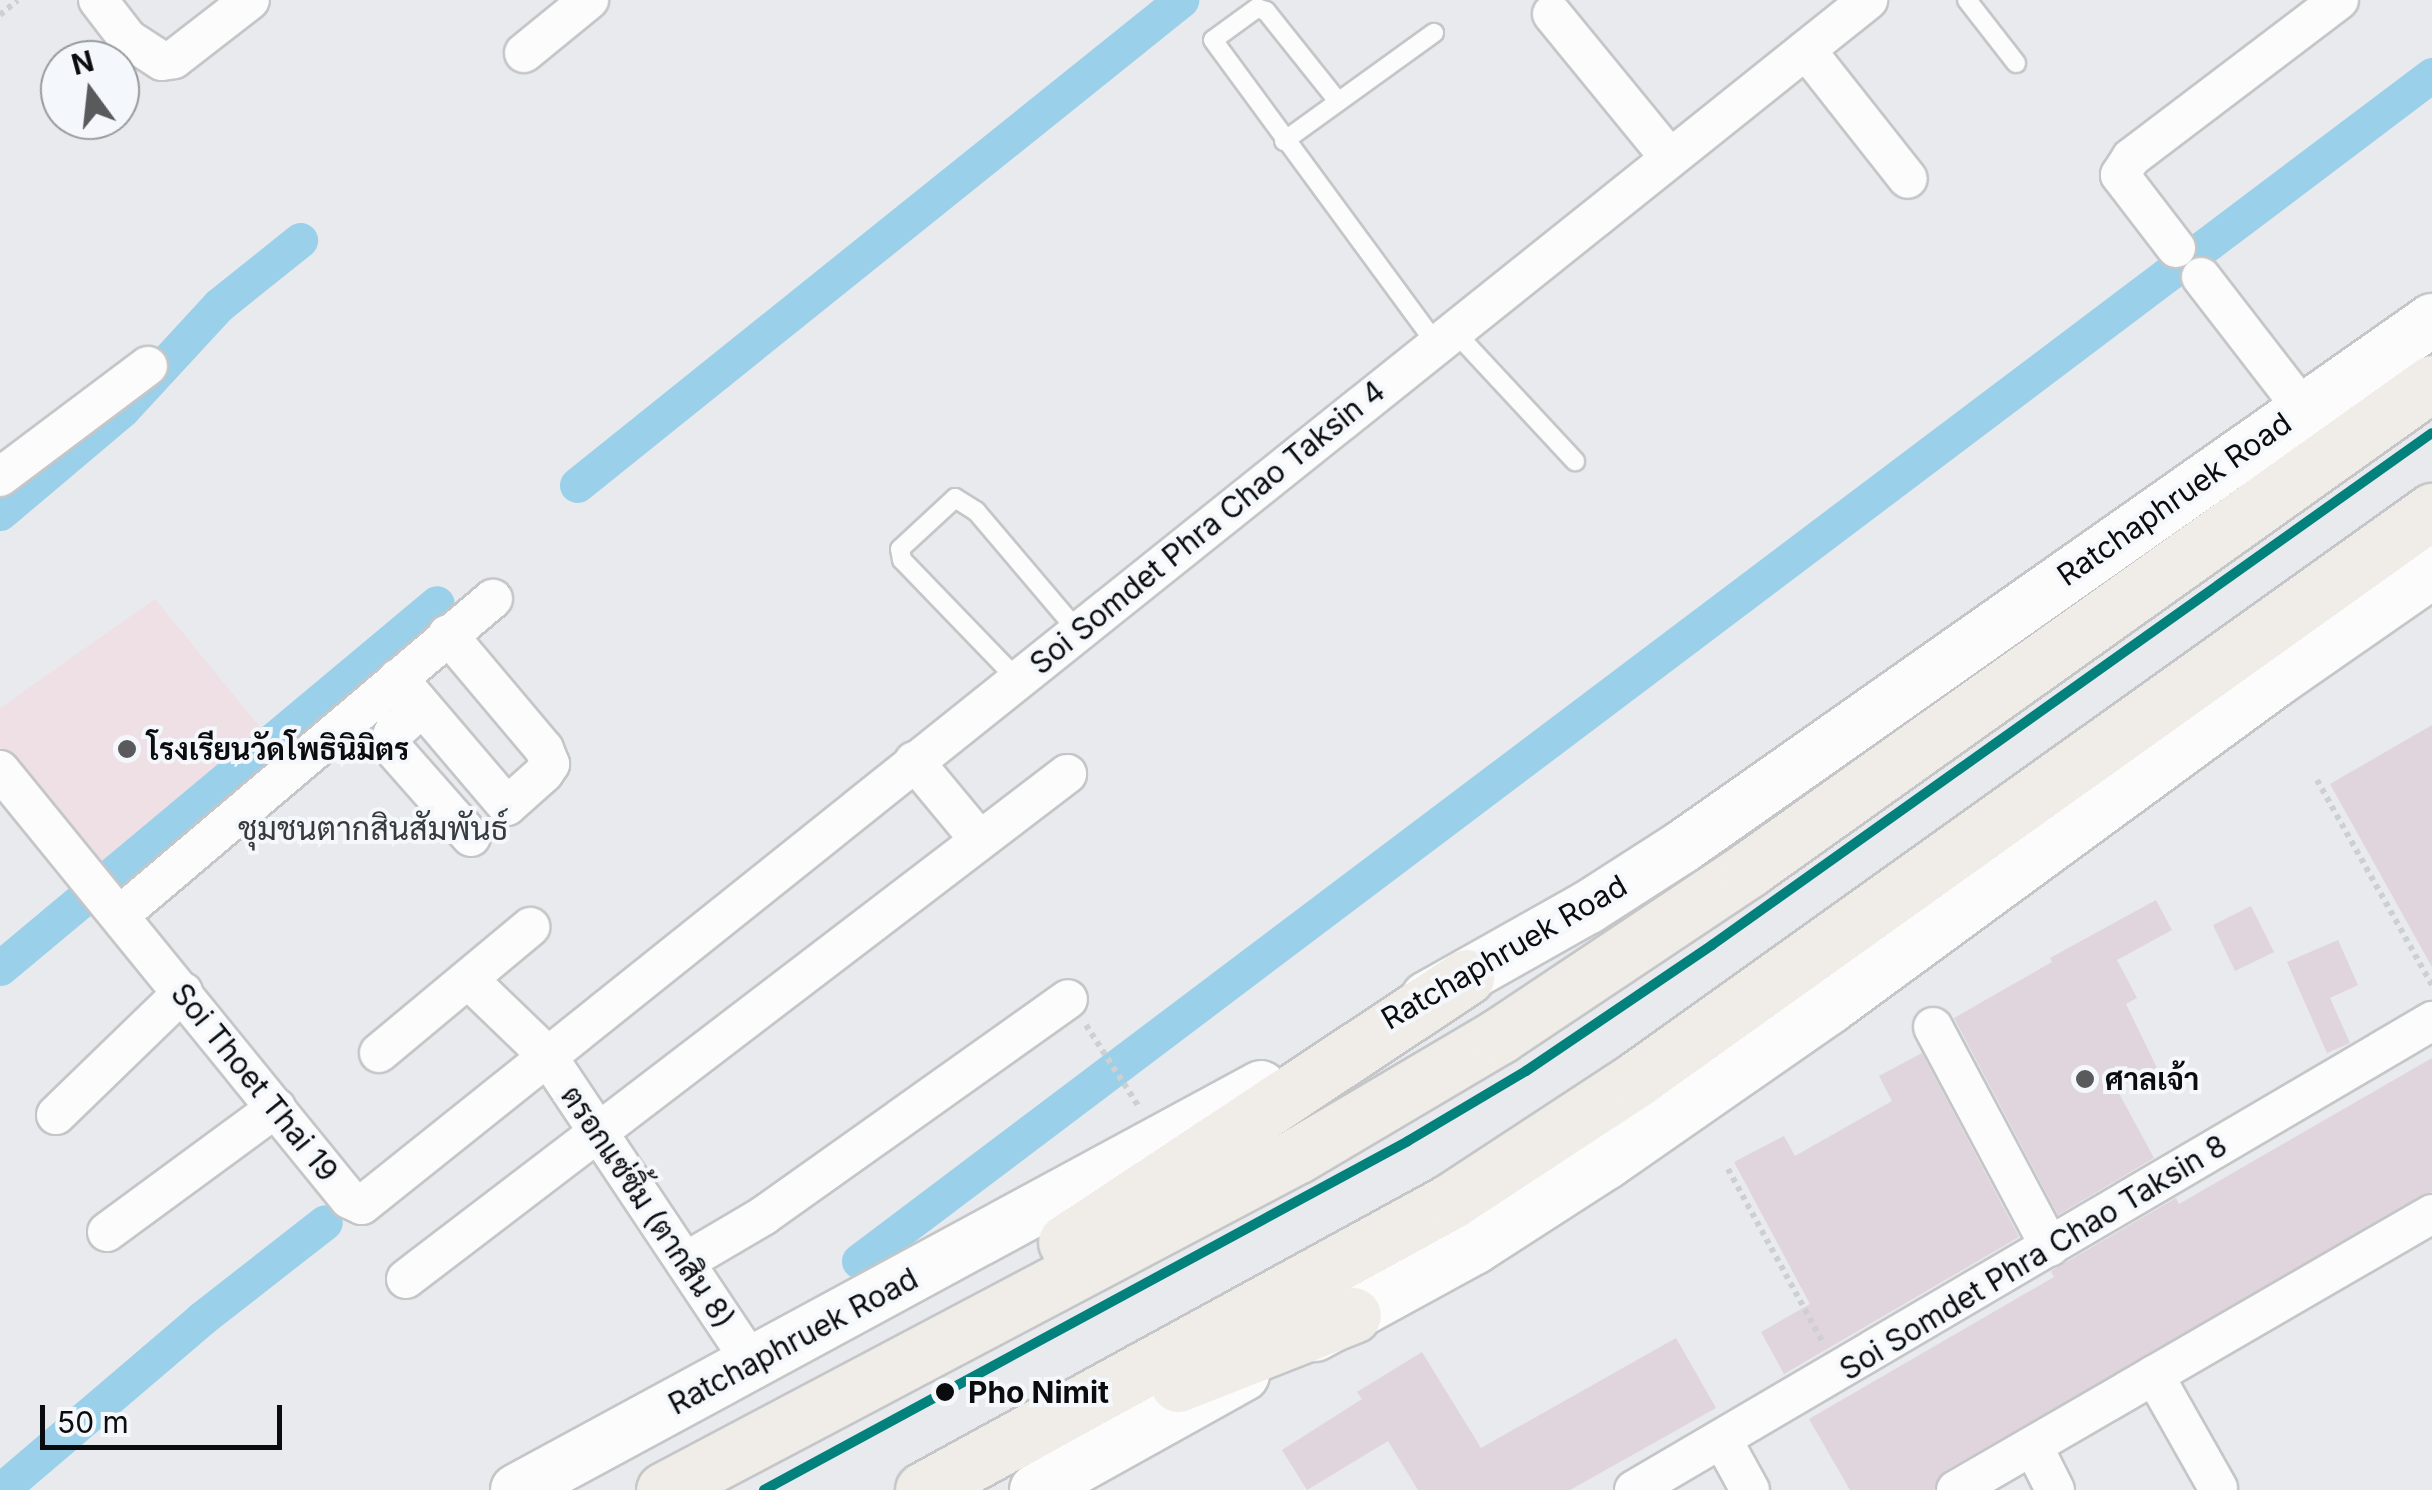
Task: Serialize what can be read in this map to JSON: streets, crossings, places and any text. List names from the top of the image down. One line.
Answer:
{"streets":{"main road":["Ratchaphruek Road"],"street":["Soi Somdet Phra Chao Taksin 4","Soi Thoet Thai 19","ตรอกแซ่ซิ้ม (ตากสิน 8)","Soi Somdet Phra Chao Taksin 8"]},"crossings":[["Ratchaphruek Road","ตรอกแซ่ซิ้ม (ตากสิน 8)"],["Soi Somdet Phra Chao Taksin 4","Soi Thoet Thai 19"],["Soi Somdet Phra Chao Taksin 4","ตรอกแซ่ซิ้ม (ตากสิน 8)"],["Soi Thoet Thai 19","ตรอกแซ่ซิ้ม (ตากสิน 8)"]],"districts":["ชุมชนตากสินสัมพันธ์"],"places":["โรงเรียนวัดโพธินิมิตร","ศาลเจ้า","Pho Nimit"],"scale_bar":"50 m","north":"top"}
